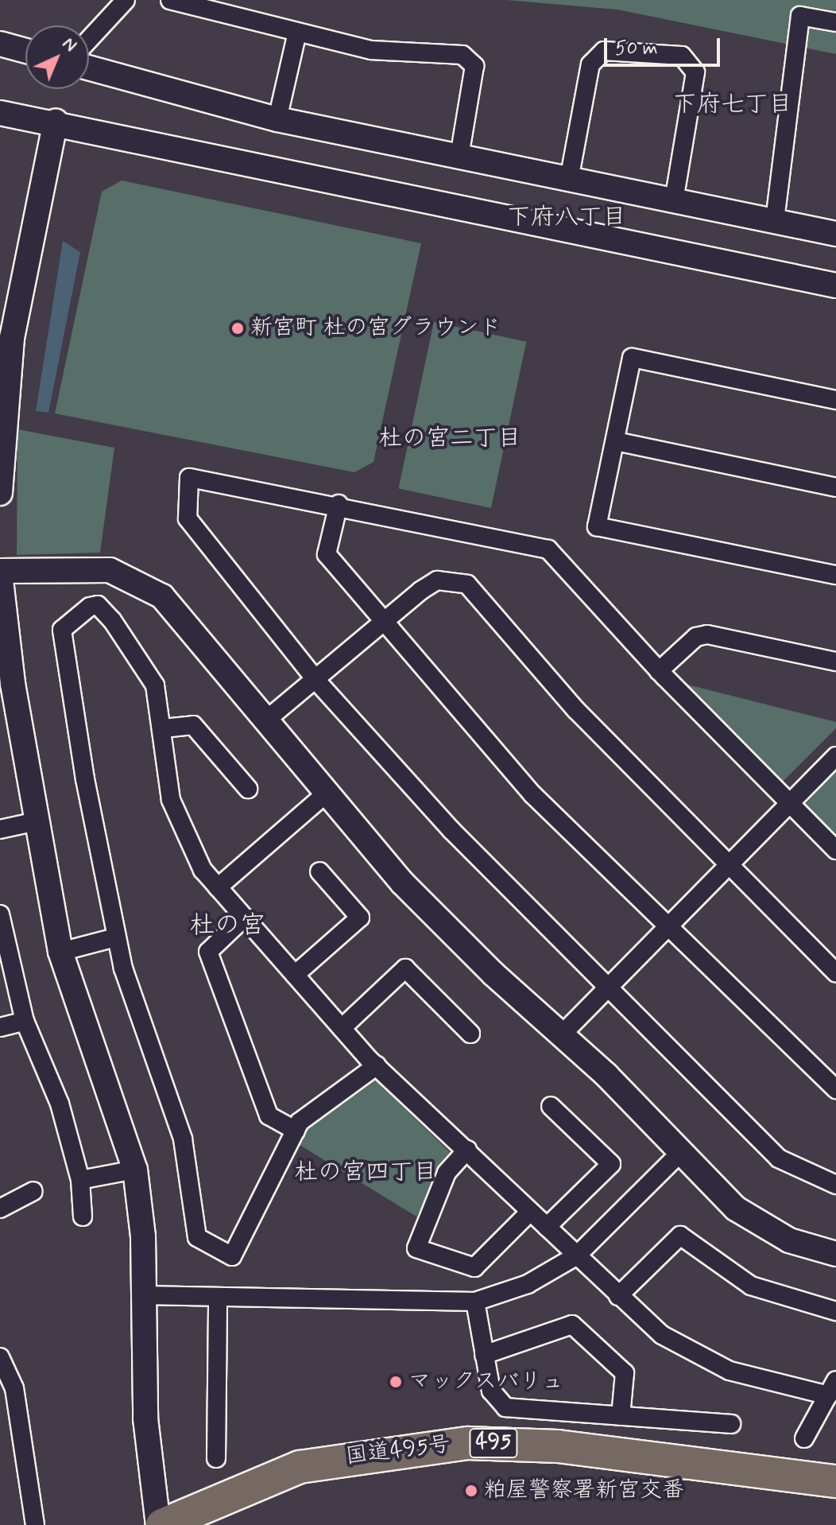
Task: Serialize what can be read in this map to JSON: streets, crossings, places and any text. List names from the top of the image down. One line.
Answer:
{"streets":{"highway":["495","国道495号"]},"districts":["下府七丁目","下府八丁目","杜の宮二丁目","杜の宮","杜の宮四丁目"],"places":["新宮町 杜の宮グラウンド","マックスバリュ","粕屋警察署新宮交番"],"scale_bar":"50 m","north":"top right"}
